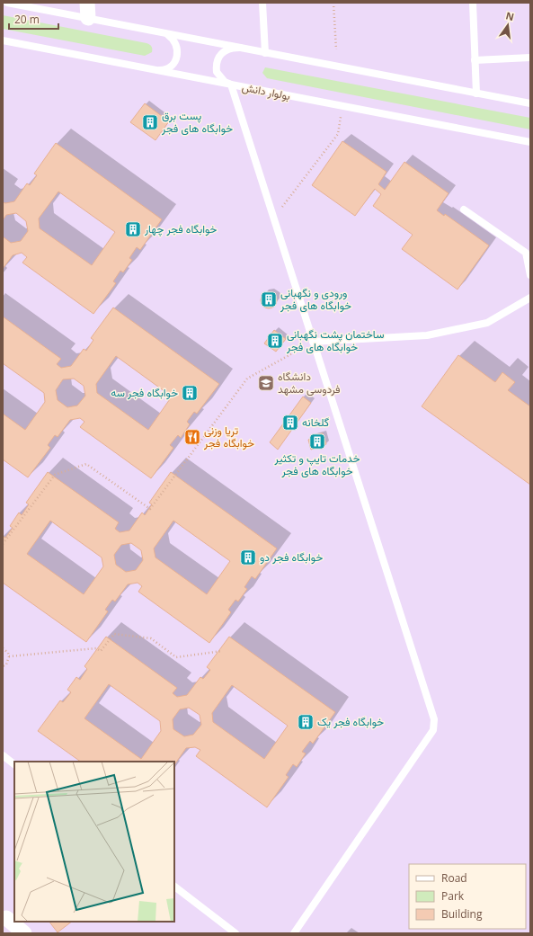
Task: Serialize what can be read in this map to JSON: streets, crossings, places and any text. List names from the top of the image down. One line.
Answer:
{"streets":{"lane":["بولوار دانش"]},"places":{"building":["پست برق خوابگاه های فجر","خوابگاه فجر چهار","ورودی و نگهبانی خوابگاه های فجر","ساختمان پشت نگهبانی خوابگاه های فجر","خوابگاه فجر سه","گلخانه","خدمات تایپ و تکثیر خوابگاه های فجر","خوابگاه فجر دو","خوابگاه فجر یک"],"school or university":["دانشگاه فردوسی مشهد"],"restaurant":["تریا وزنی خوابگاه فجر"]},"legend":["Road","Park","Building"],"scale_bar":"20 m","north":"top"}
